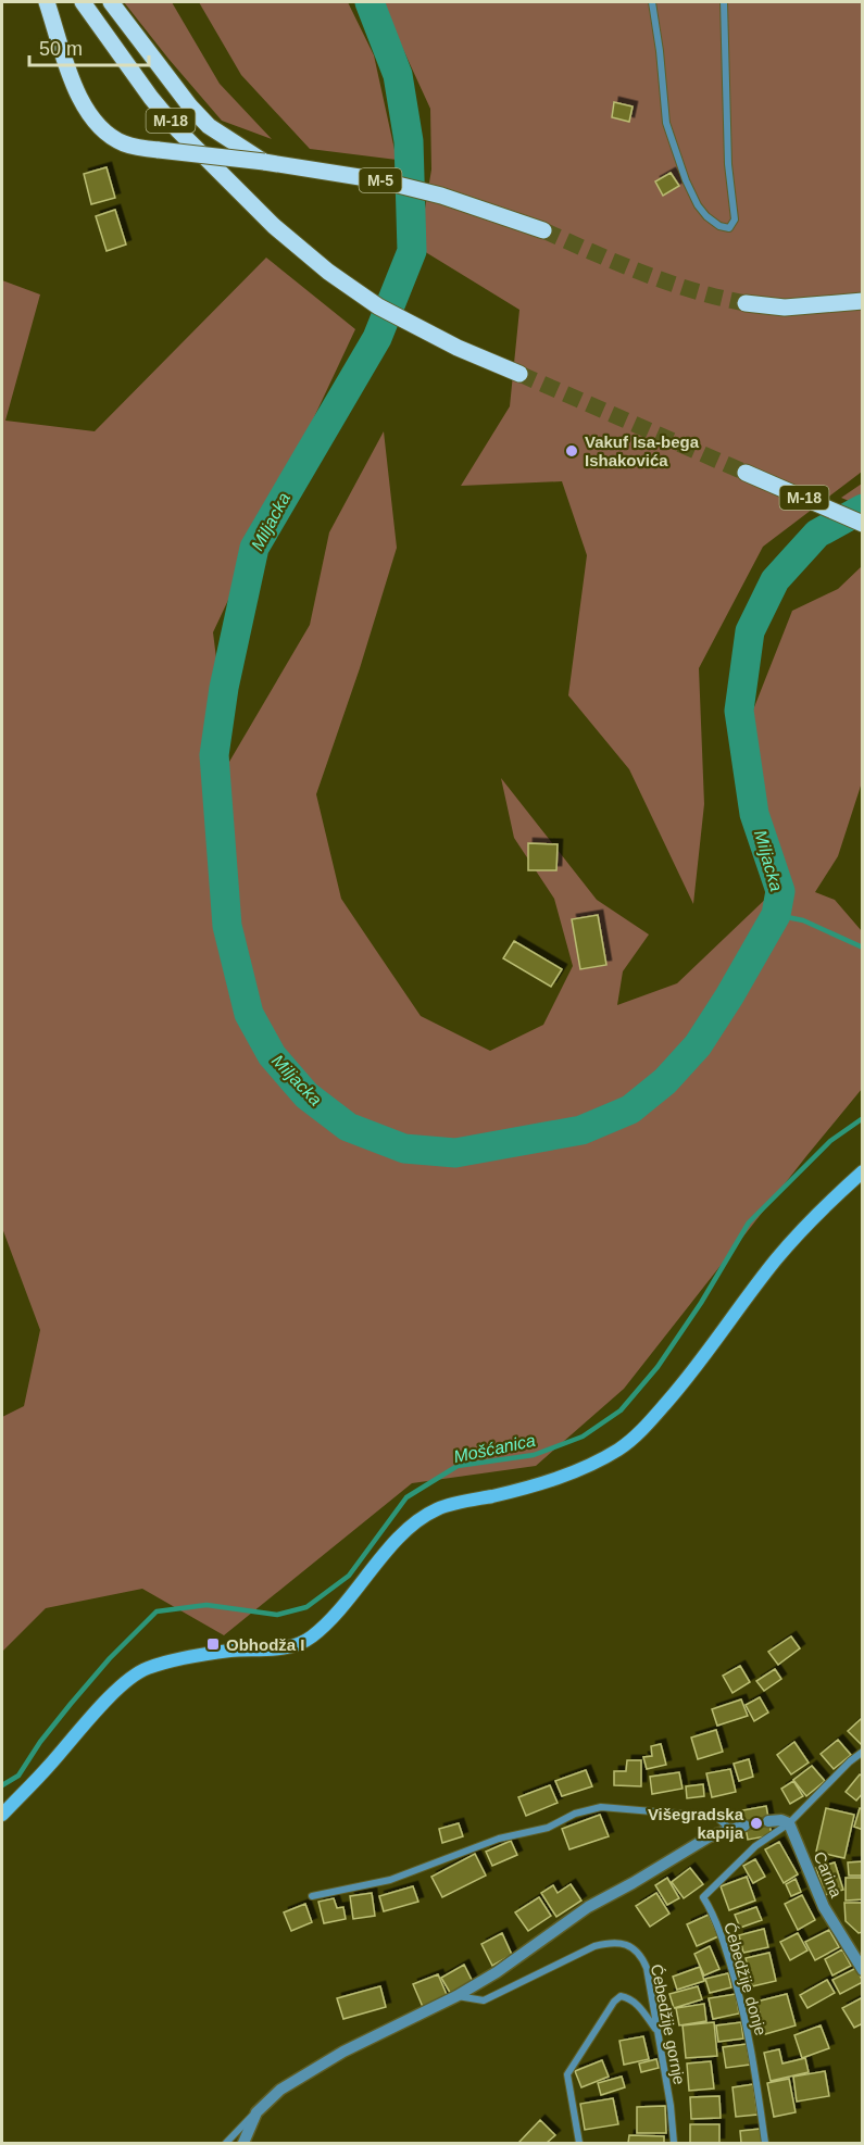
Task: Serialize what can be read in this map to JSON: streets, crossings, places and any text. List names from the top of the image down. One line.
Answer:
{"streets":{"main road":["M-18","M-5"],"street":["Carina","Ćebedžije donje","Ćebedžije gornje"]},"crossings":[["Carina","Ćebedžije donje"]],"water":["Miljacka","Mošćanica"],"places":{"other":["Vakuf Isa-bega Ishakovića","Višegradska kapija"],"transit":["Obhodža I"]},"scale_bar":"50 m"}
